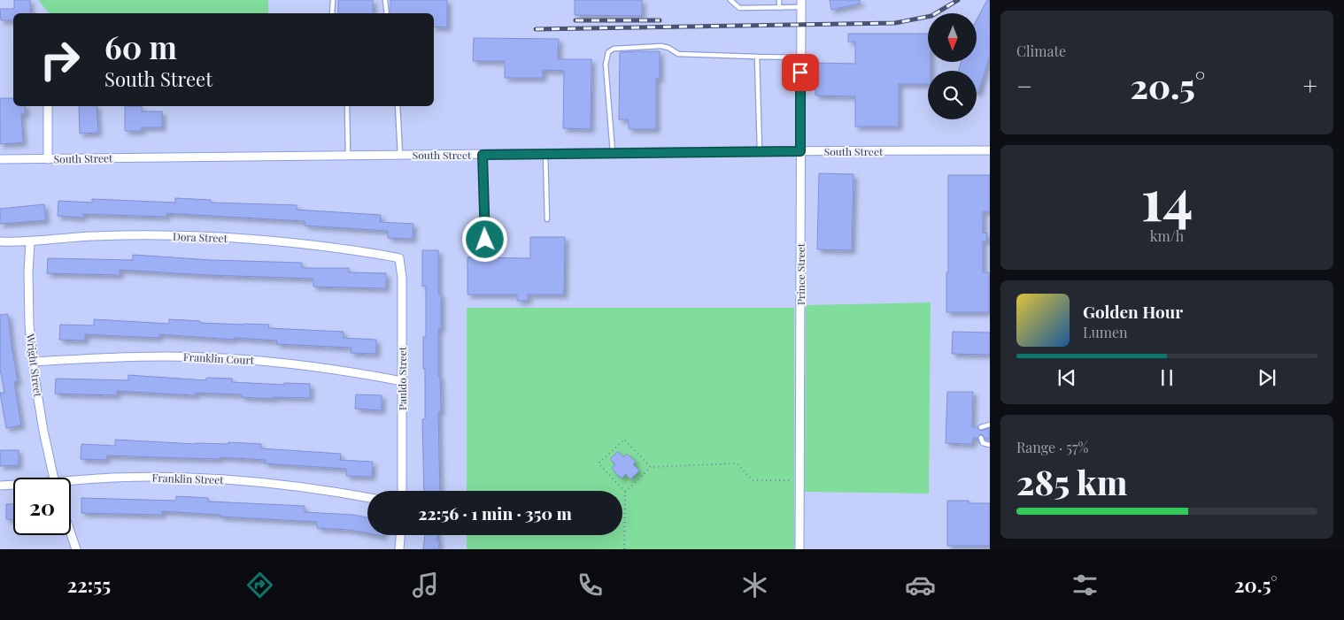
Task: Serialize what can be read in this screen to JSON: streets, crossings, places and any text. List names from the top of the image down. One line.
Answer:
{"streets":{"street":["South Street","Dora Street","Prince Street","Franklin Court","Wright Street","Pauldo Street","Franklin Street"]},"crossings":[["South Street","Prince Street"],["Dora Street","Wright Street"],["Dora Street","Pauldo Street"],["Franklin Court","Wright Street"],["Franklin Court","Pauldo Street"]],"north":"bottom","page":{"tile":["Climate",["14","km/h"],["Range · 57%","285 km"]],"turn":["60 m","South Street"],"heat":["−","20.5°","+"],"song":["Golden Hour","Lumen"],"limit":"20","trip":"22:56 · 1 min · 350 m","tabs":["22:55","20.5°"]}}
